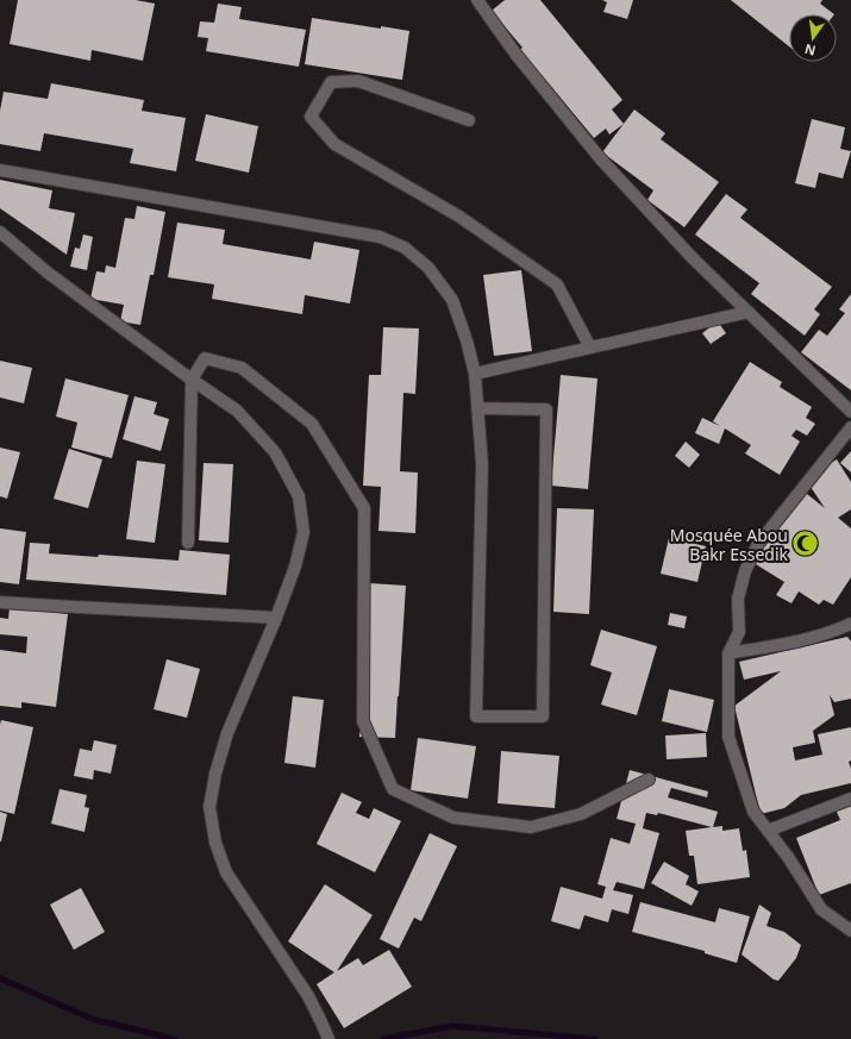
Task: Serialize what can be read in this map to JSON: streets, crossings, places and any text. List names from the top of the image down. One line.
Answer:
{"places":{"mosque":["Mosquée Abou Bakr Essedik"]},"north":"bottom"}
